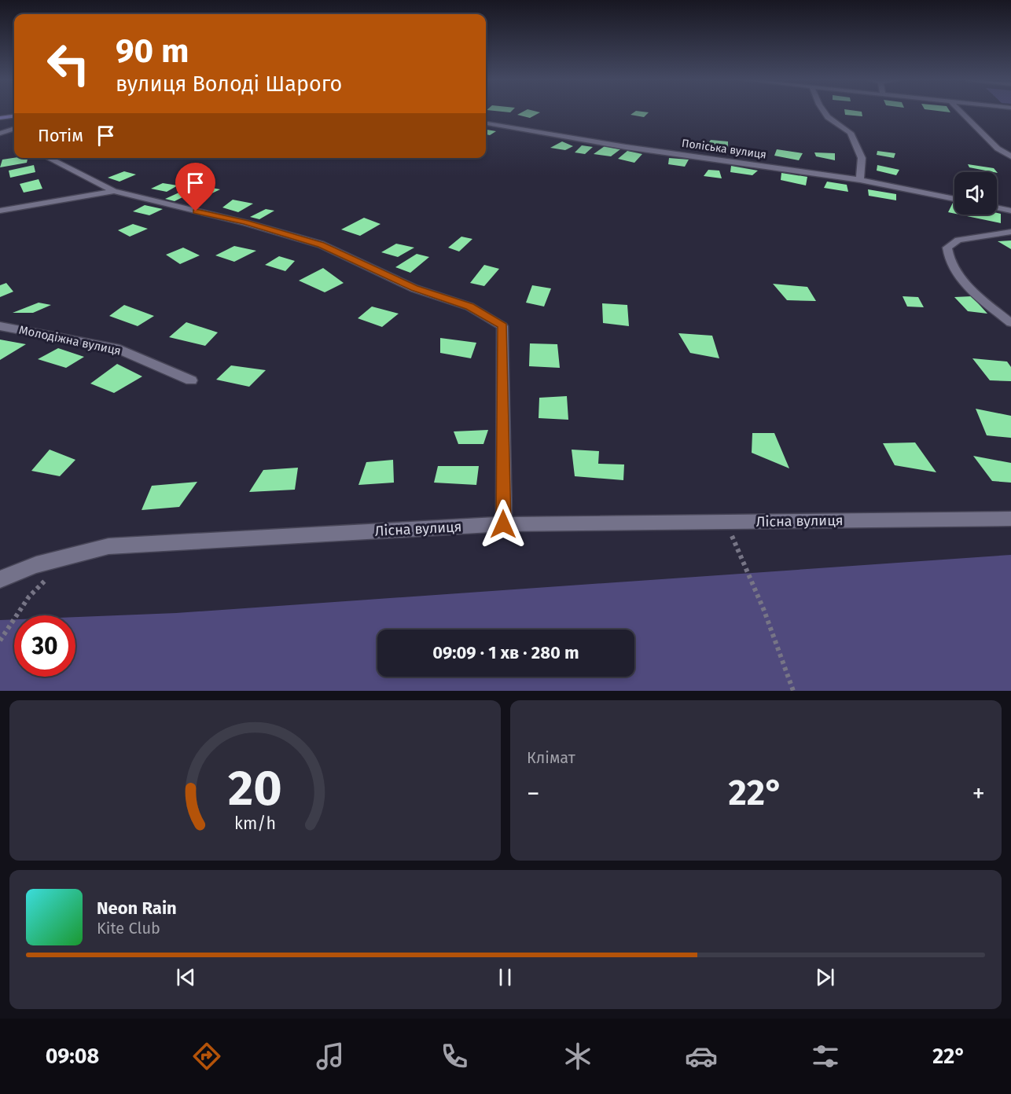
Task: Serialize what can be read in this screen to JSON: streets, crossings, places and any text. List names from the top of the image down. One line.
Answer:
{"streets":{"street":["Поліська вулиця","Молодіжна вулиця","Лісна вулиця"]},"page":{"turn":["90 m","вулиця Володі Шарого"],"then":"Потім","limit":"30","trip":"09:09 · 1 хв · 280 m","tile":"Клімат","heat":["−","22°","+"],"song":["Neon Rain","Kite Club"],"tabs":["09:08","22°"],"gauge":["20","km/h"]}}
